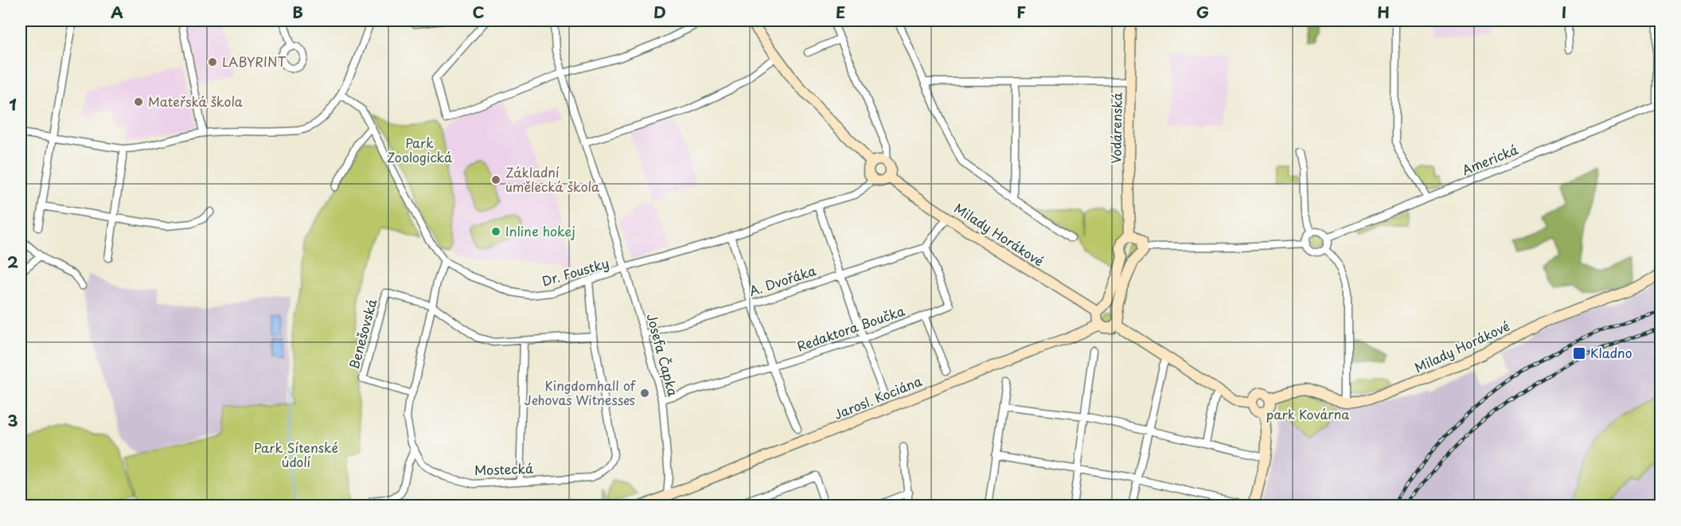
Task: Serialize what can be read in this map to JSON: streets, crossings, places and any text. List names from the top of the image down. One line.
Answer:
{"streets":{"street":["Vodárenská","Americká","Milady Horákové","Dr. Foustky","A. Dvořáka","Redaktora Boučka","Benešovská","Josefa Čapka","Jarosl. Kociána","Mostecká"]},"crossings":[["Milady Horákové","Dr. Foustky"],["Dr. Foustky","Josefa Čapka"],["Dr. Foustky","Mostecká"],["A. Dvořáka","Redaktora Boučka"],["A. Dvořáka","Josefa Čapka"],["Redaktora Boučka","Josefa Čapka"],["Benešovská","Mostecká"],["Josefa Čapka","Jarosl. Kociána"]],"parks":["Park Zoologická","park Kovárna","Park Sítenské údolí"],"places":{"other":["LABYRINT","Mateřská škola","Základní umělecká škola","Inline hokej","Kingdomhall of Jehovas Witnesses"],"transit":["Kladno"]},"grid":{"columns":["A","B","C","D","E","F","G","H","I"],"rows":["1","2","3"]}}
